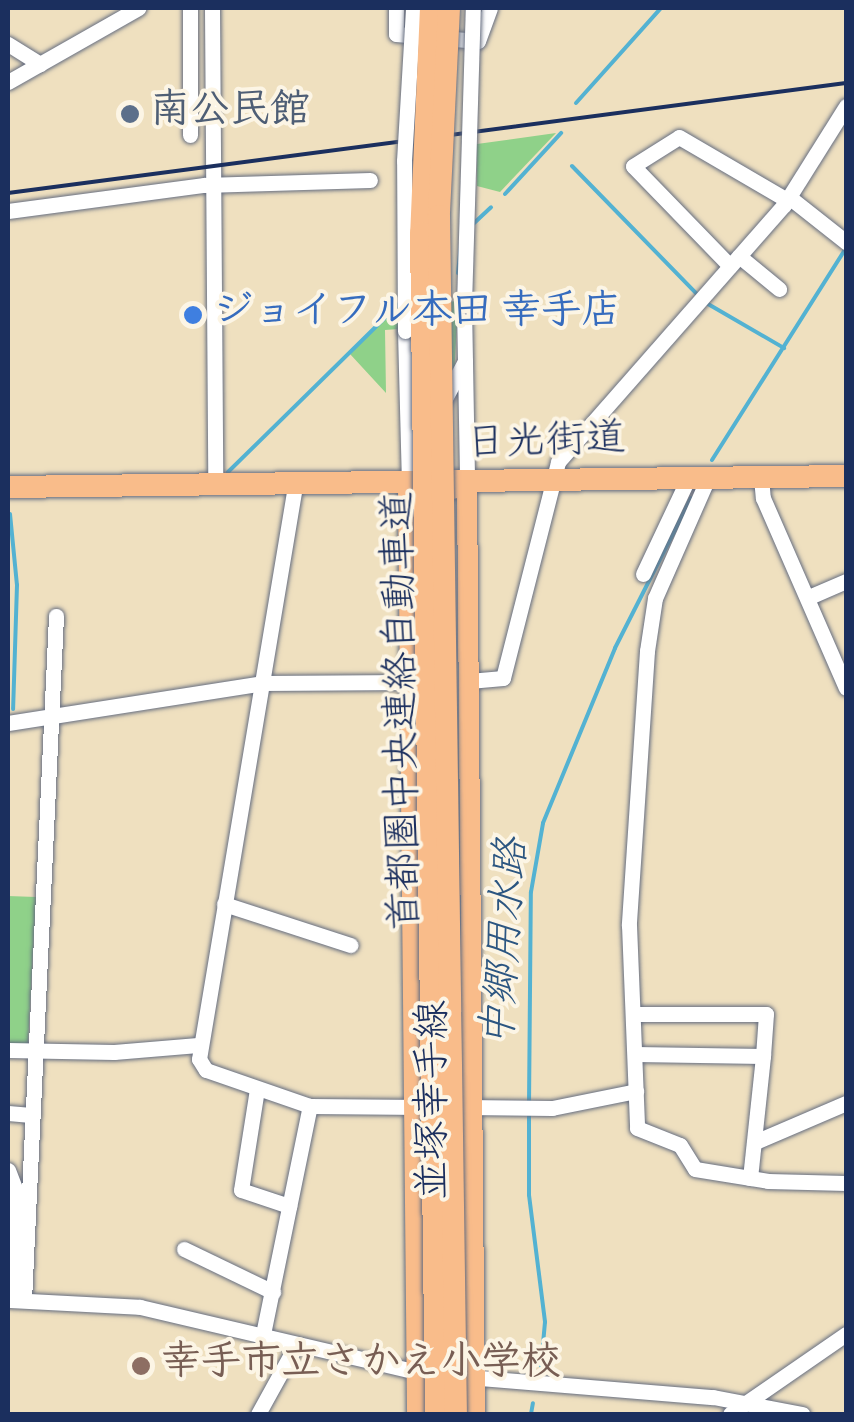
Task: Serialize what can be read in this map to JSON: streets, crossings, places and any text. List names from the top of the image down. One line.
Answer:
{"streets":{"highway":["日光街道","首都圏中央連絡自動車道"],"main road":["並塚幸手線"]},"crossings":[["日光街道","並塚幸手線"]],"water":["中郷用水路"],"places":["南公民館","ジョイフル本田 幸手店","幸手市立さかえ小学校"]}
